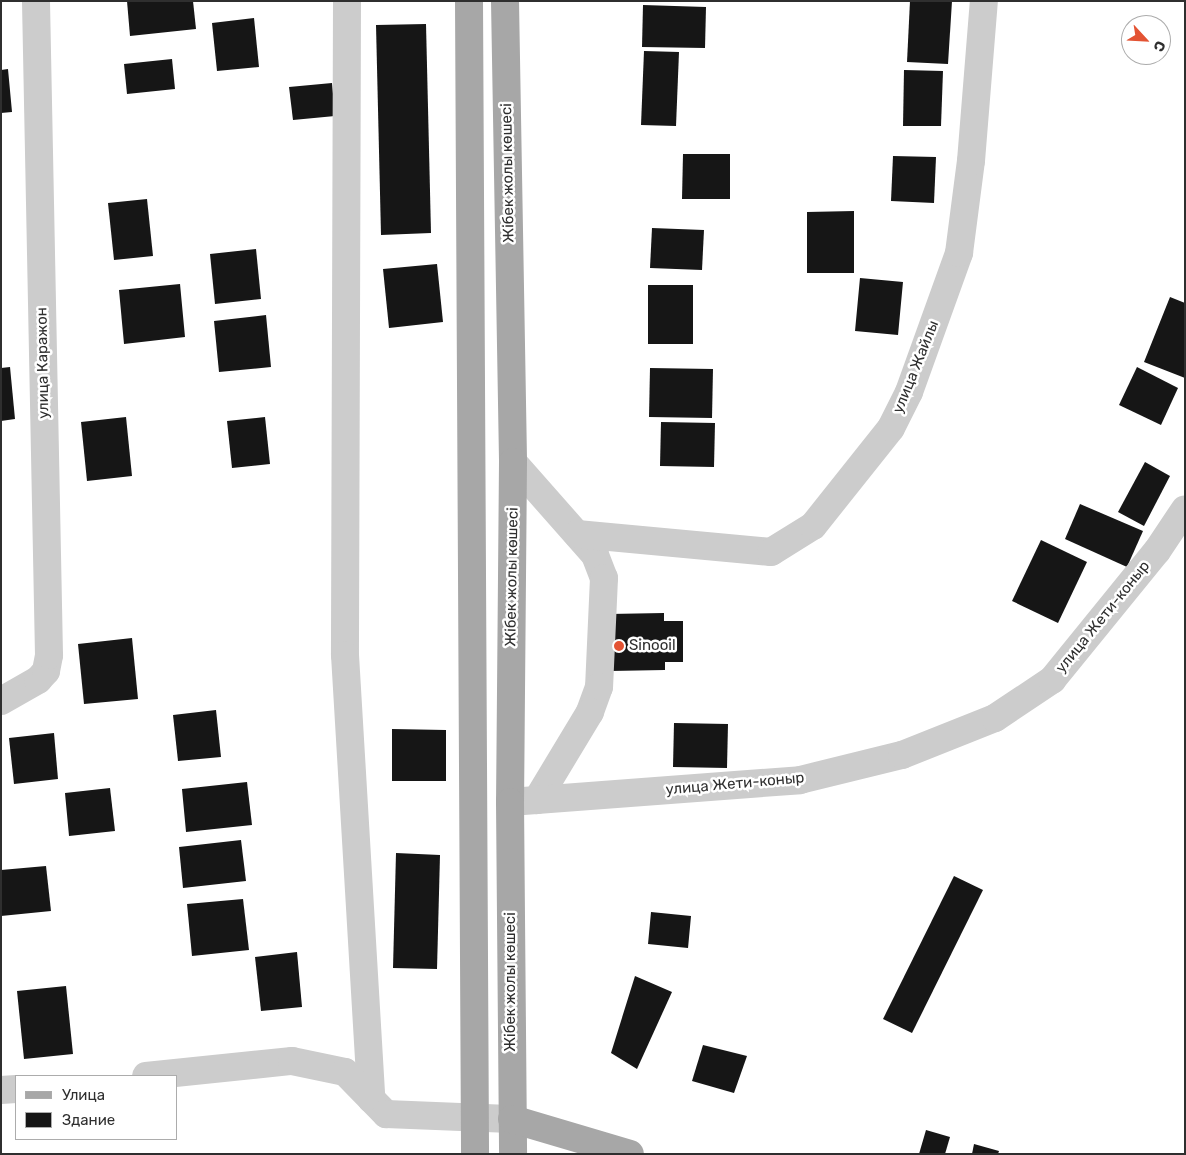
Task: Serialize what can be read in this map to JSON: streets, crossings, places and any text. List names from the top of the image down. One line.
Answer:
{"streets":{"main road":["Жібек жолы көшесі"],"street":["улица Каражон","улица Жайлы","улица Жети-коныр"]},"crossings":[["Жібек жолы көшесі","улица Жети-коныр"]],"places":["Sinooil"],"legend":["Улица","Здание"],"north":"bottom right"}
